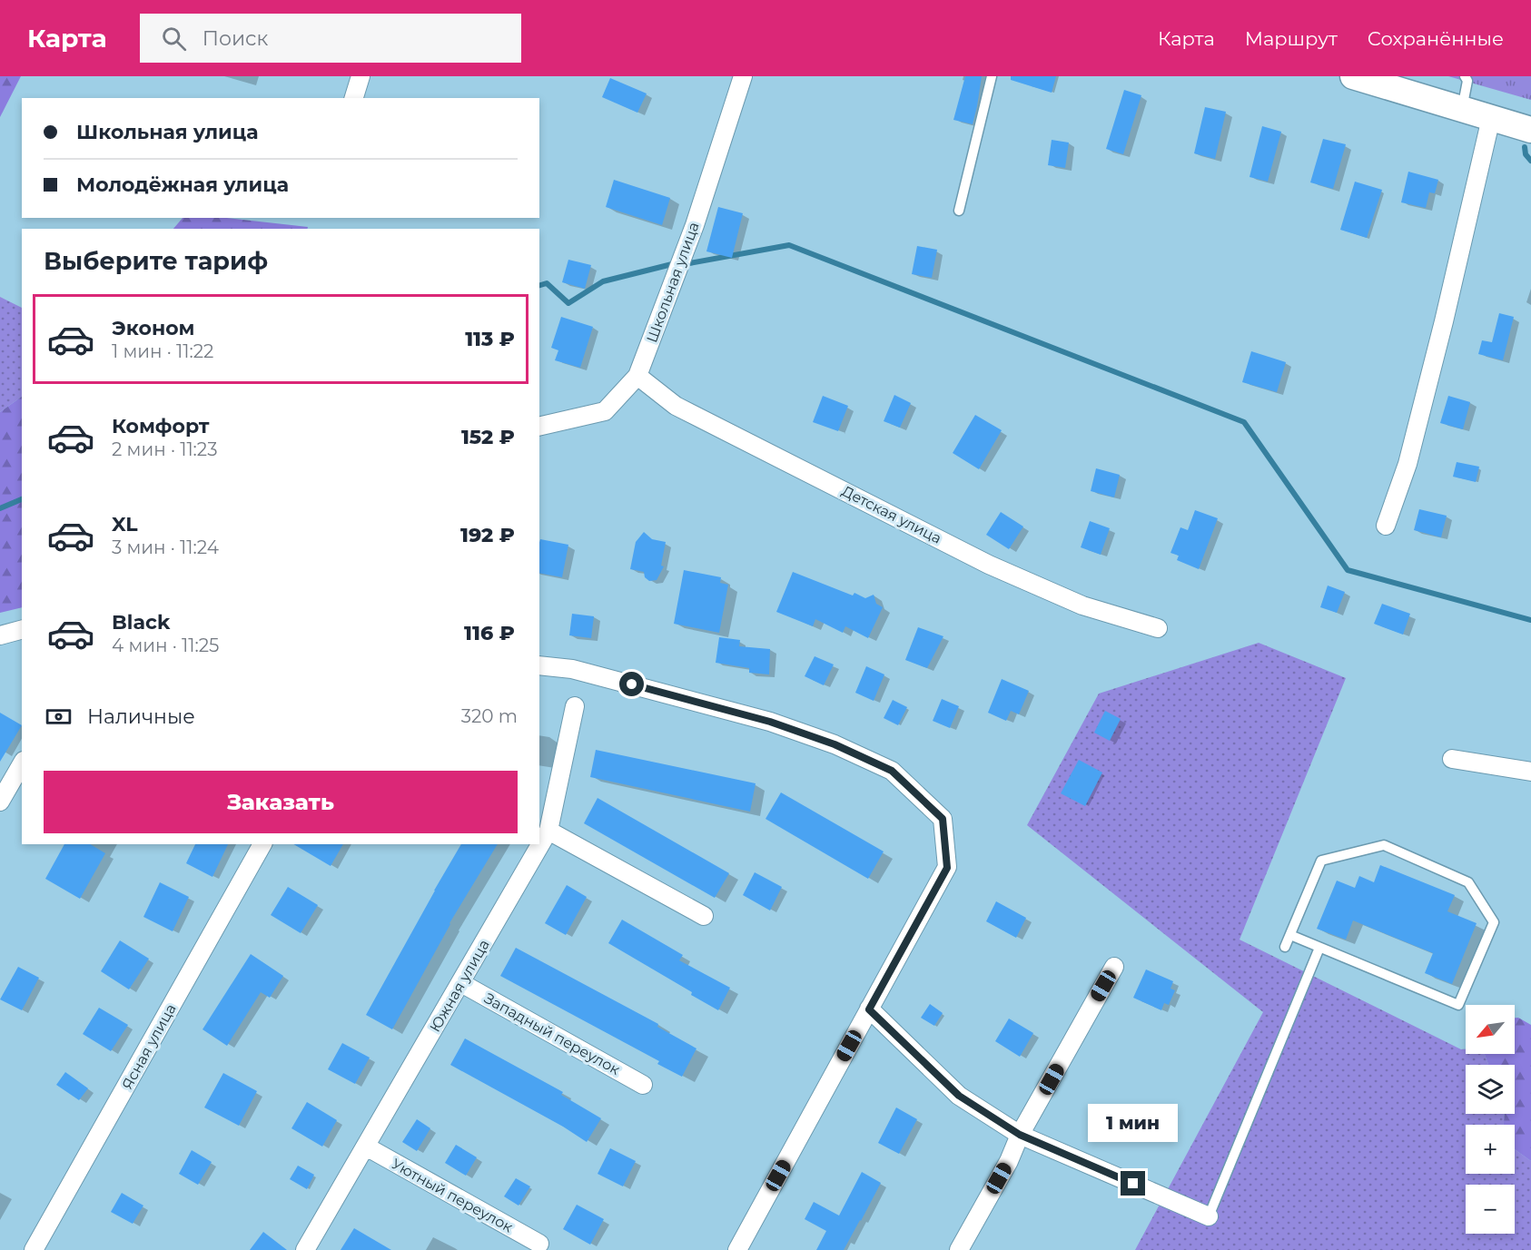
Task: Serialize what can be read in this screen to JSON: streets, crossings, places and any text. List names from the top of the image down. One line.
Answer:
{"streets":{"street":["Школьная улица","Детская улица","Южная улица","Западный переулок","Ясная улица","Уютный переулок"]},"crossings":[["Школьная улица","Детская улица"],["Южная улица","Западный переулок"],["Южная улица","Уютный переулок"]],"north":"bottom left","page":{"header":"Карта","search":"Поиск","nav":["Карта","Маршрут","Сохранённые"],"banner":["Школьная улица","Молодёжная улица"],"heading":"Выберите тариф","list":[{"name":"Эконом","note":"1 мин · 11:22","value":"113 ₽"},{"name":"Комфорт","note":"2 мин · 11:23","value":"152 ₽"},{"name":"XL","note":"3 мин · 11:24","value":"192 ₽"},{"name":"Black","note":"4 мин · 11:25","value":"116 ₽"}],"pay":["Наличные","320 m"],"buttons":"Заказать","map_buttons":["+","−"],"bubble":"1 мин"}}
